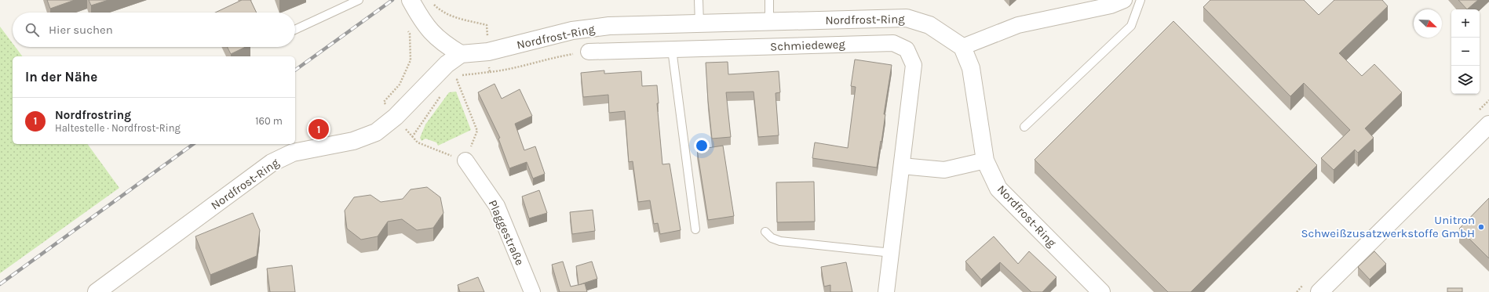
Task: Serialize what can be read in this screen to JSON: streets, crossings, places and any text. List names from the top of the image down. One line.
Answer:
{"streets":{"street":["Nordfrost-Ring","Schmiedeweg","Plaggestraße"]},"places":["Unitron Schweißzusatzwerkstoffe GmbH"],"north":"bottom right","page":{"map_buttons":["+","−"],"search":"Hier suchen","heading":"In der Nähe","list":[{"mark":"1","name":"Nordfrostring","note":"Haltestelle · Nordfrost-Ring","value":"160 m"}],"pins":"1"}}
